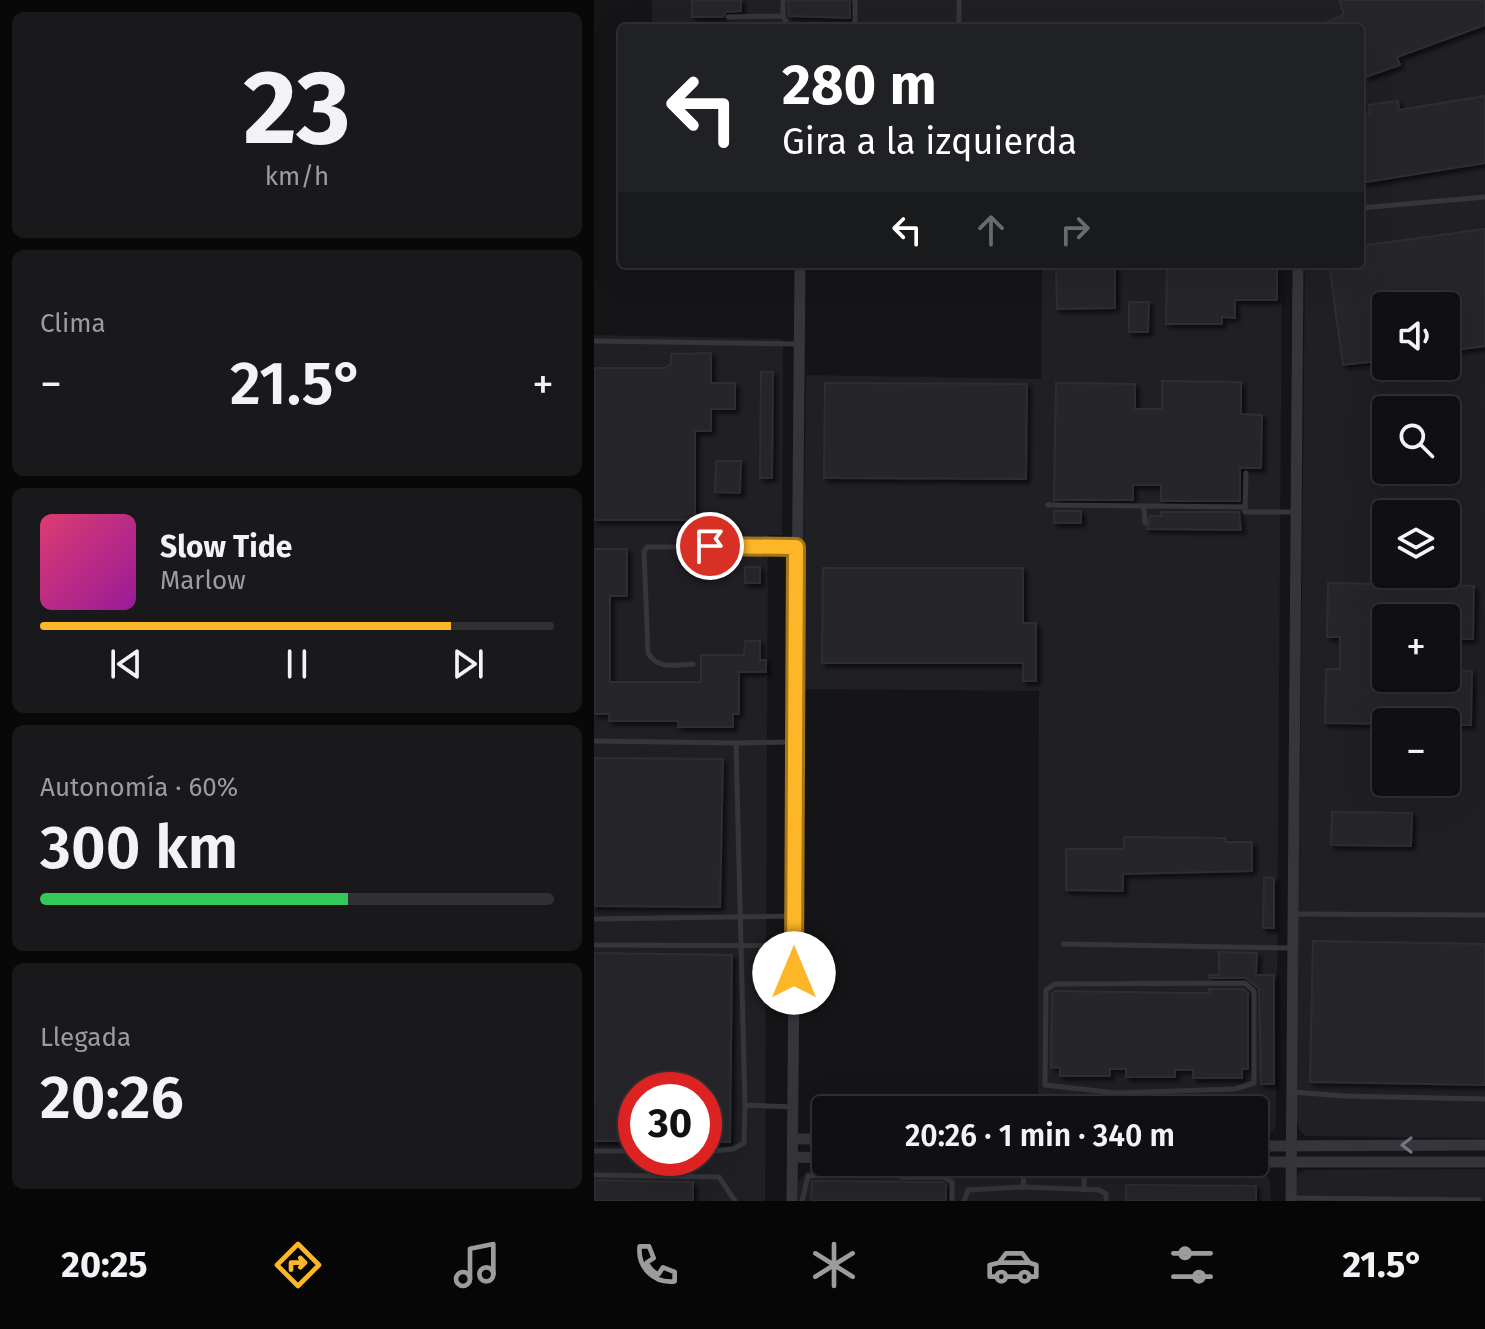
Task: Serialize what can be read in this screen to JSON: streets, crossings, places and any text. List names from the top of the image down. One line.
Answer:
{"page":{"tile":[["23","km/h"],"Clima",["Autonomía · 60%","300 km"],["Llegada","20:26"]],"turn":["280 m","Gira a la izquierda"],"map_buttons":["+","−"],"heat":["−","21.5°","+"],"song":["Slow Tide","Marlow"],"limit":"30","trip":"20:26 · 1 min · 340 m","tabs":["20:25","21.5°"]}}
